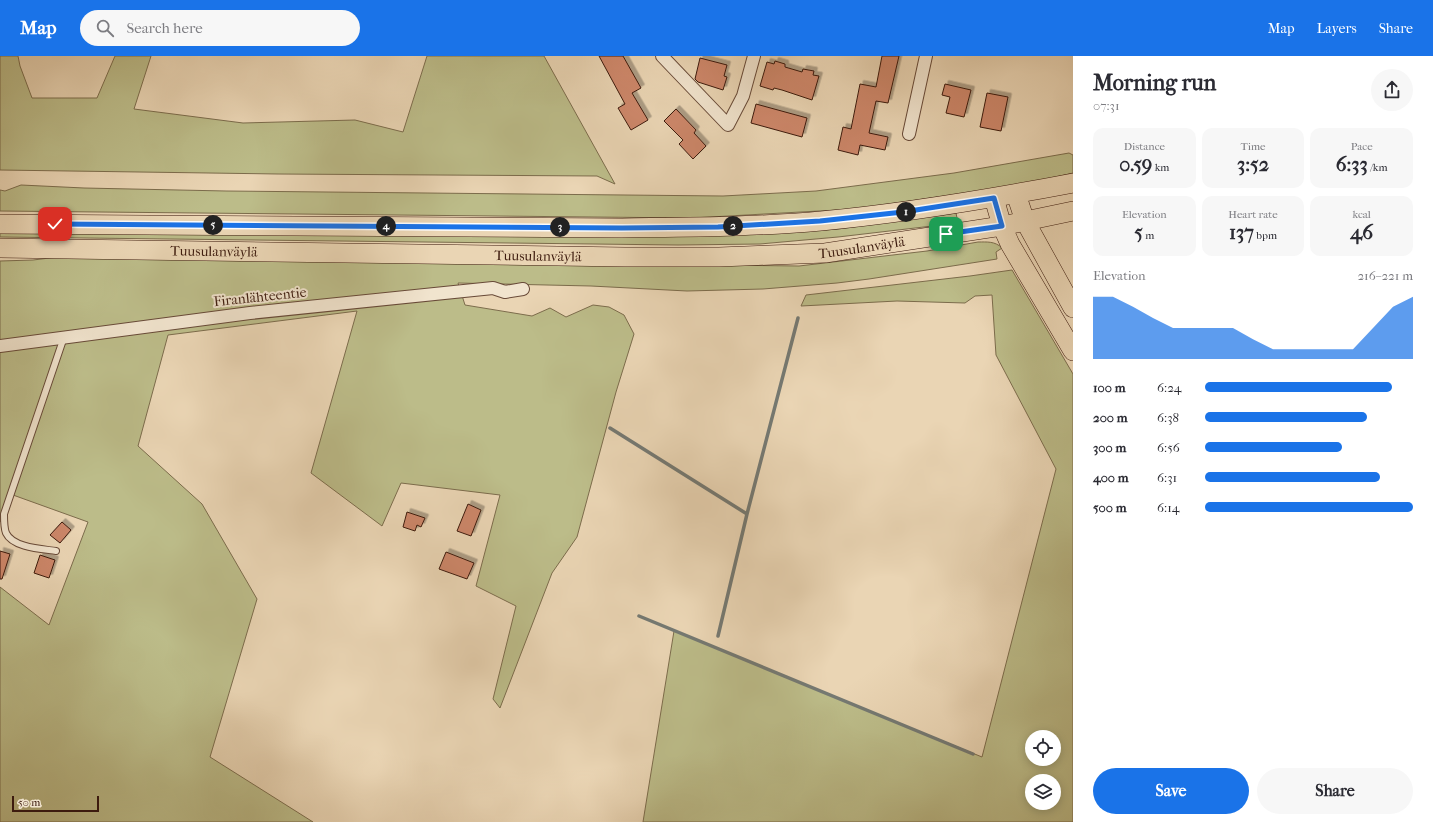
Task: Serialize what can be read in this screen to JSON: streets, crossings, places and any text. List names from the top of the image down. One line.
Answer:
{"streets":{"main road":["Tuusulanväylä"],"street":["Firanlähteentie"]},"scale_bar":"50 m","page":{"header":"Map","search":"Search here","nav":["Map","Layers","Share"],"heading":["Morning run","07:31"],"stats":[["Distance","0.59 km"],["Time","3:52"],["Pace","6:33 /km"],["Elevation","5 m"],["Heart rate","137 bpm"],["kcal","46"]],"pins":["1","5","2","4","3"],"chart":["Elevation","216–221 m"],"list":[{"name":"100 m","note":"6:24"},{"name":"200 m","note":"6:38"},{"name":"300 m","note":"6:56"},{"name":"400 m","note":"6:31"},{"name":"500 m","note":"6:14"}],"buttons":["Save","Share"],"scale":"50 m"}}
